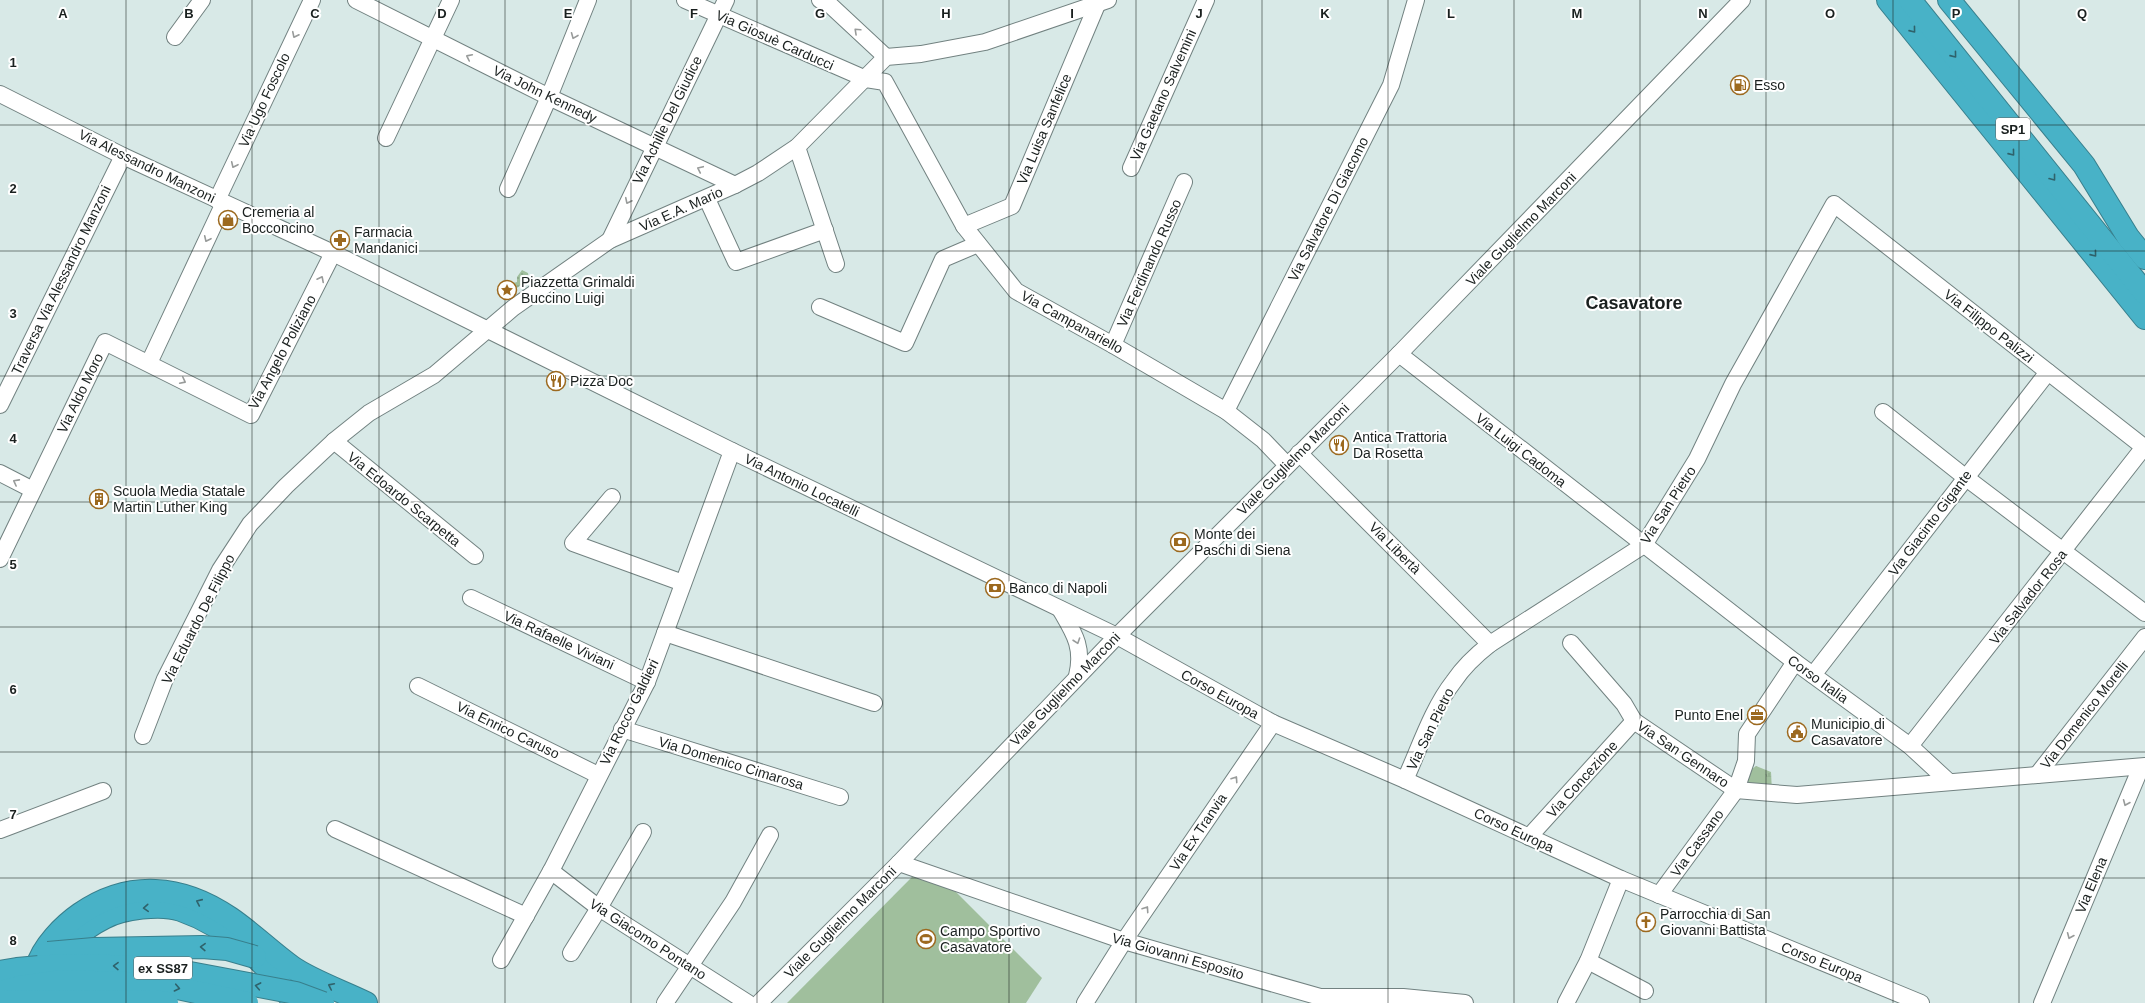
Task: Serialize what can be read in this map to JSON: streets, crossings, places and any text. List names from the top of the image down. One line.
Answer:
{"streets":{"highway":["SP1","ex SS87"],"street":["Via Giosuè Carducci","Via John Kennedy","Via Gaetano Salvemini","Via Ugo Foscolo","Via Achille Del Giudice","Via Luisa Sanfelice","Via Alessandro Manzoni","Via E.A. Mario","Via Salvatore Di Giacomo","Viale Guglielmo Marconi","Via Ferdinando Russo","Traversa Via Alessandro Manzoni","Via Campanariello","Via Filippo Palizzi","Via Angelo Poliziano","Via Aldo Moro","Via Luigi Cadoma","Via Antonio Locatelli","Via Edoardo Scarpetta","Via San Pietro","Via Giacinto Gigante","Via Libertà","Via Salvador Rosa","Via Eduardo De Filippo","Via Rafaelle Viviani","Corso Italia","Corso Europa","Via Rocco Galdieri","Via Domenico Morelli","Via Enrico Caruso","Via San Gennaro","Via Domenico Cimarosa","Via Concezione","Via Ex Tranvia","Via Cassano","Via Elena","Via Giacomo Pontano","Via Giovanni Esposito"]},"crossings":[["Via Giosuè Carducci","Via Achille Del Giudice"],["Via Giosuè Carducci","Via E.A. Mario"],["Via Giosuè Carducci","Via Campanariello"],["Via John Kennedy","Via Achille Del Giudice"],["Via John Kennedy","Via E.A. Mario"],["Via Ugo Foscolo","Via Alessandro Manzoni"],["Via Achille Del Giudice","Via E.A. Mario"],["Via Luisa Sanfelice","Via Campanariello"],["Via Alessandro Manzoni","Via E.A. Mario"],["Via Alessandro Manzoni","Traversa Via Alessandro Manzoni"],["Via Alessandro Manzoni","Via Angelo Poliziano"],["Via Alessandro Manzoni","Via Antonio Locatelli"],["Via Alessandro Manzoni","Via Eduardo De Filippo"],["Via E.A. Mario","Via Campanariello"],["Via E.A. Mario","Via Antonio Locatelli"],["Via E.A. Mario","Via Eduardo De Filippo"],["Via Salvatore Di Giacomo","Via Campanariello"],["Viale Guglielmo Marconi","Via Campanariello"],["Viale Guglielmo Marconi","Via Luigi Cadoma"],["Viale Guglielmo Marconi","Via Antonio Locatelli"],["Viale Guglielmo Marconi","Via Libertà"],["Viale Guglielmo Marconi","Corso Europa"],["Viale Guglielmo Marconi","Via Giovanni Esposito"],["Via Ferdinando Russo","Via Campanariello"],["Via Filippo Palizzi","Via San Pietro"],["Via Filippo Palizzi","Via Giacinto Gigante"],["Via Filippo Palizzi","Via Salvador Rosa"],["Via Angelo Poliziano","Via Aldo Moro"],["Via Luigi Cadoma","Via San Pietro"],["Via Luigi Cadoma","Corso Italia"],["Via Antonio Locatelli","Via Eduardo De Filippo"],["Via Antonio Locatelli","Corso Europa"],["Via Antonio Locatelli","Via Rocco Galdieri"],["Via Edoardo Scarpetta","Via Eduardo De Filippo"],["Via San Pietro","Via Libertà"],["Via San Pietro","Corso Italia"],["Via San Pietro","Corso Europa"],["Via Giacinto Gigante","Corso Italia"],["Via Salvador Rosa","Corso Italia"],["Via Rafaelle Viviani","Via Rocco Galdieri"],["Corso Italia","Via Cassano"],["Corso Europa","Via Concezione"],["Corso Europa","Via Ex Tranvia"],["Corso Europa","Via Cassano"],["Via Rocco Galdieri","Via Enrico Caruso"],["Via Rocco Galdieri","Via Domenico Cimarosa"],["Via Rocco Galdieri","Via Giacomo Pontano"],["Via San Gennaro","Via Concezione"],["Via San Gennaro","Via Cassano"],["Via Ex Tranvia","Via Giovanni Esposito"]],"one_way":["Via John Kennedy","Via Ex Tranvia","Via Elena"],"districts":["Casavatore"],"places":{"fuel station":["Esso"],"shop":["Cremeria al Bocconcino"],"pharmacy":["Farmacia Mandanici"],"place":["Piazzetta Grimaldi Buccino Luigi"],"restaurant":["Pizza Doc","Antica Trattoria Da Rosetta"],"building":["Scuola Media Statale Martin Luther King"],"bank":["Monte dei Paschi di Siena","Banco di Napoli"],"office":["Punto Enel"],"public building":["Municipio di Casavatore"],"church":["Parrocchia di San Giovanni Battista"],"sports":["Campo Sportivo Casavatore"]},"grid":{"columns":["A","B","C","D","E","F","G","H","I","J","K","L","M","N","O","P","Q"],"rows":["1","2","3","4","5","6","7","8"]}}
